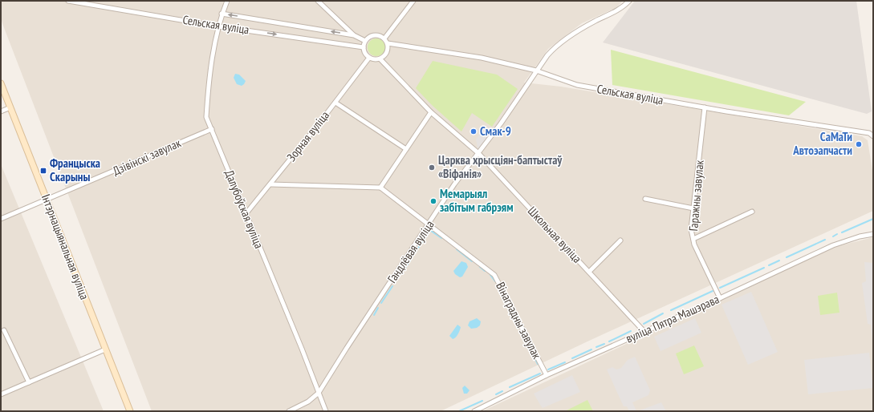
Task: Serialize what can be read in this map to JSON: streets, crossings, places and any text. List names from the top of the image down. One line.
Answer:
{"streets":{"main road":["Інтэрнацыянальная вуліца"],"street":["Сельская вуліца","Зорная вуліца","Дзівінскі завулак","Гаражны завулак","Далубоўская вуліца","Школьная вуліца","Гандлёвая вуліца","вуліца Пятра Машэрава","Вінаградны завулак"]},"crossings":[["Сельская вуліца","Зорная вуліца"],["Сельская вуліца","Гаражны завулак"],["Сельская вуліца","Далубоўская вуліца"],["Сельская вуліца","Школьная вуліца"],["Сельская вуліца","Гандлёвая вуліца"],["Зорная вуліца","Далубоўская вуліца"],["Зорная вуліца","Школьная вуліца"],["Дзівінскі завулак","Далубоўская вуліца"],["Дзівінскі завулак","Інтэрнацыянальная вуліца"],["Гаражны завулак","вуліца Пятра Машэрава"],["Далубоўская вуліца","Гандлёвая вуліца"],["Школьная вуліца","Гандлёвая вуліца"],["Школьная вуліца","вуліца Пятра Машэрава"],["Гандлёвая вуліца","Вінаградны завулак"],["вуліца Пятра Машэрава","Вінаградны завулак"]],"places":{"other":["Смак-9","СаМаТи Автоэапчасти","Царква хрысціян-баптыстаў «Віфанія»","Мемарыял забітым габрэям"],"transit":["Францыска Скарыны"]}}
